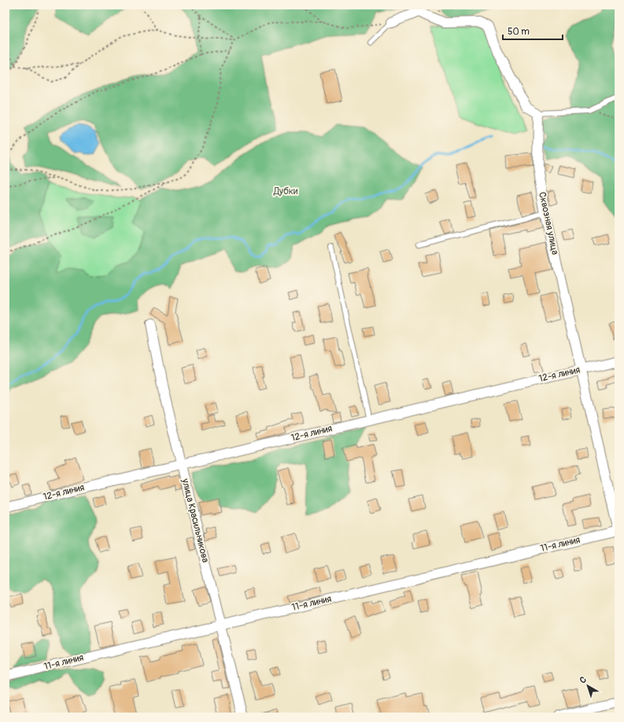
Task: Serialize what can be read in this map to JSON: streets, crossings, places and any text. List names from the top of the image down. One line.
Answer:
{"streets":{"street":["Сквозная улица","12-я линия","улица Красильникова","11-я линия"]},"crossings":[["Сквозная улица","12-я линия"],["Сквозная улица","11-я линия"],["12-я линия","улица Красильникова"],["улица Красильникова","11-я линия"]],"parks":["Дубки"],"scale_bar":"50 m","north":"top left"}
